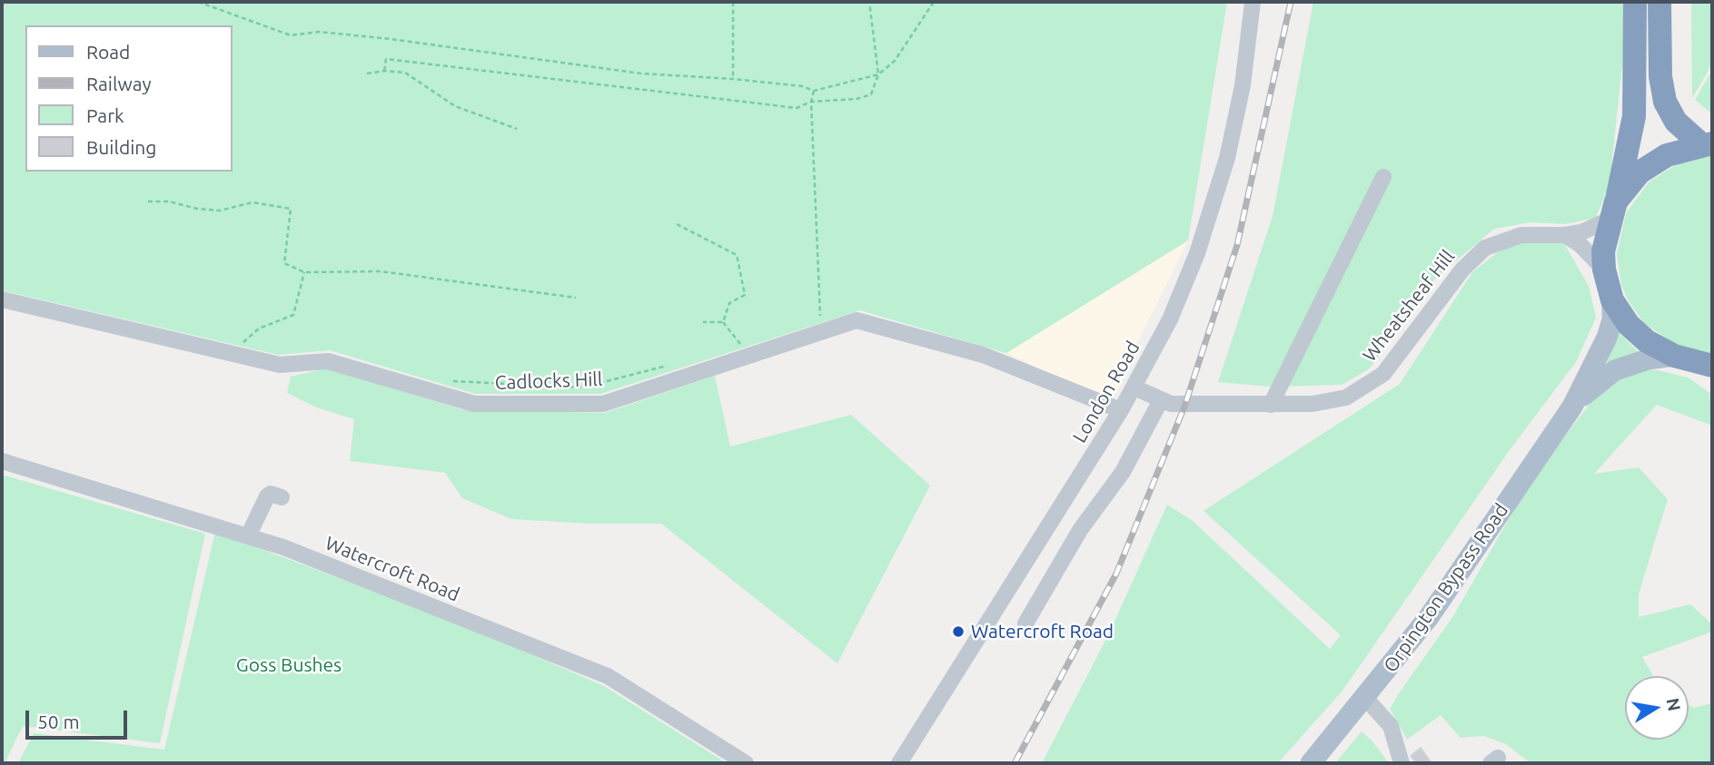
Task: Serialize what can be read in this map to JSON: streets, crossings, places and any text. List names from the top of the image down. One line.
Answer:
{"streets":{"main road":["Orpington Bypass Road"],"street":["Wheatsheaf Hill","Cadlocks Hill","London Road","Watercroft Road"]},"crossings":[["Wheatsheaf Hill","London Road"],["Cadlocks Hill","London Road"]],"parks":["Goss Bushes"],"places":["Watercroft Road"],"legend":["Road","Railway","Park","Building"],"scale_bar":"50 m","north":"right"}
